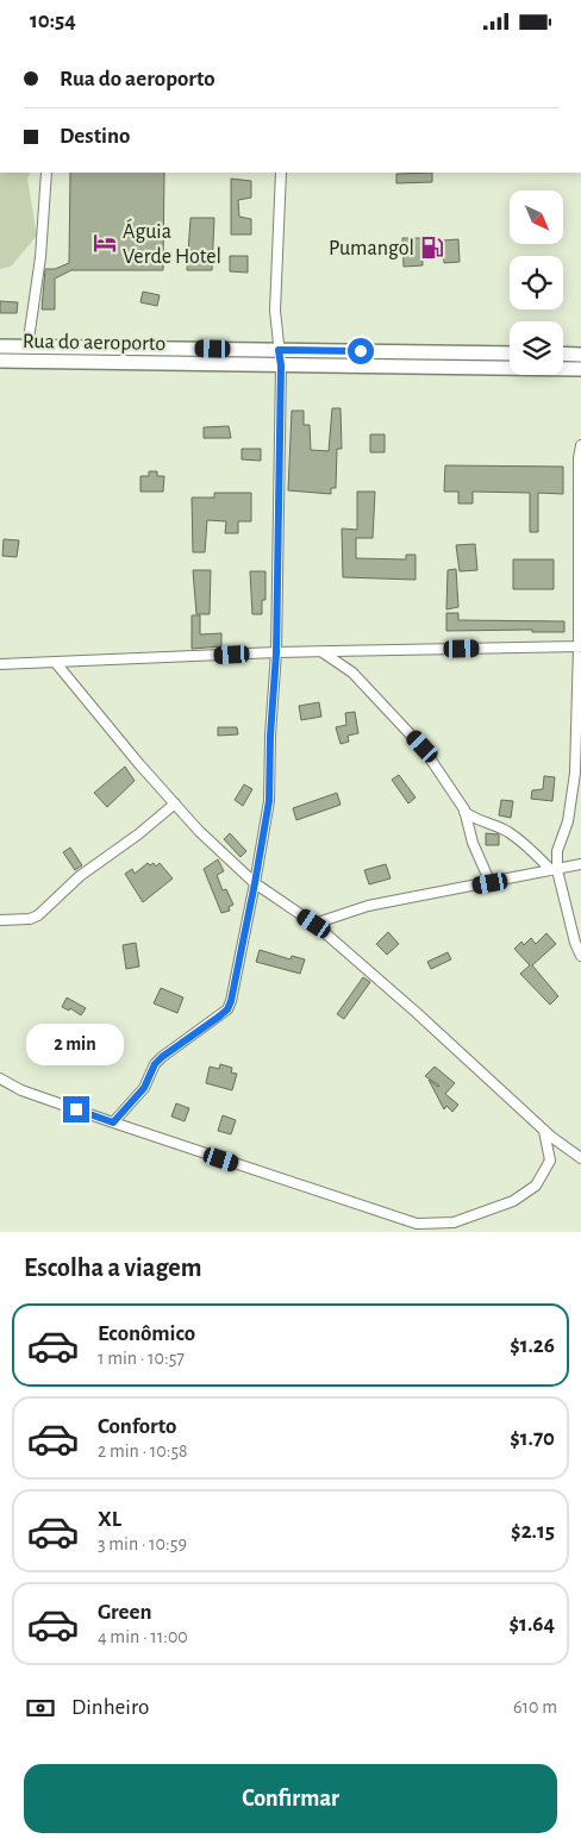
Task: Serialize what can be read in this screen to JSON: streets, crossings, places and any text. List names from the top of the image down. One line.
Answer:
{"streets":{"main road":["Rua do aeroporto"]},"places":{"hotel":["Águia Verde Hotel"],"fuel station":["Pumangol"]},"north":"bottom right","page":{"status":"10:54","banner":["Rua do aeroporto","Destino"],"bubble":"2 min","heading":"Escolha a viagem","list":[{"name":"Econômico","note":"1 min · 10:57","value":"$1.26"},{"name":"Conforto","note":"2 min · 10:58","value":"$1.70"},{"name":"XL","note":"3 min · 10:59","value":"$2.15"},{"name":"Green","note":"4 min · 11:00","value":"$1.64"}],"pay":["Dinheiro","610 m"],"buttons":"Confirmar"}}
